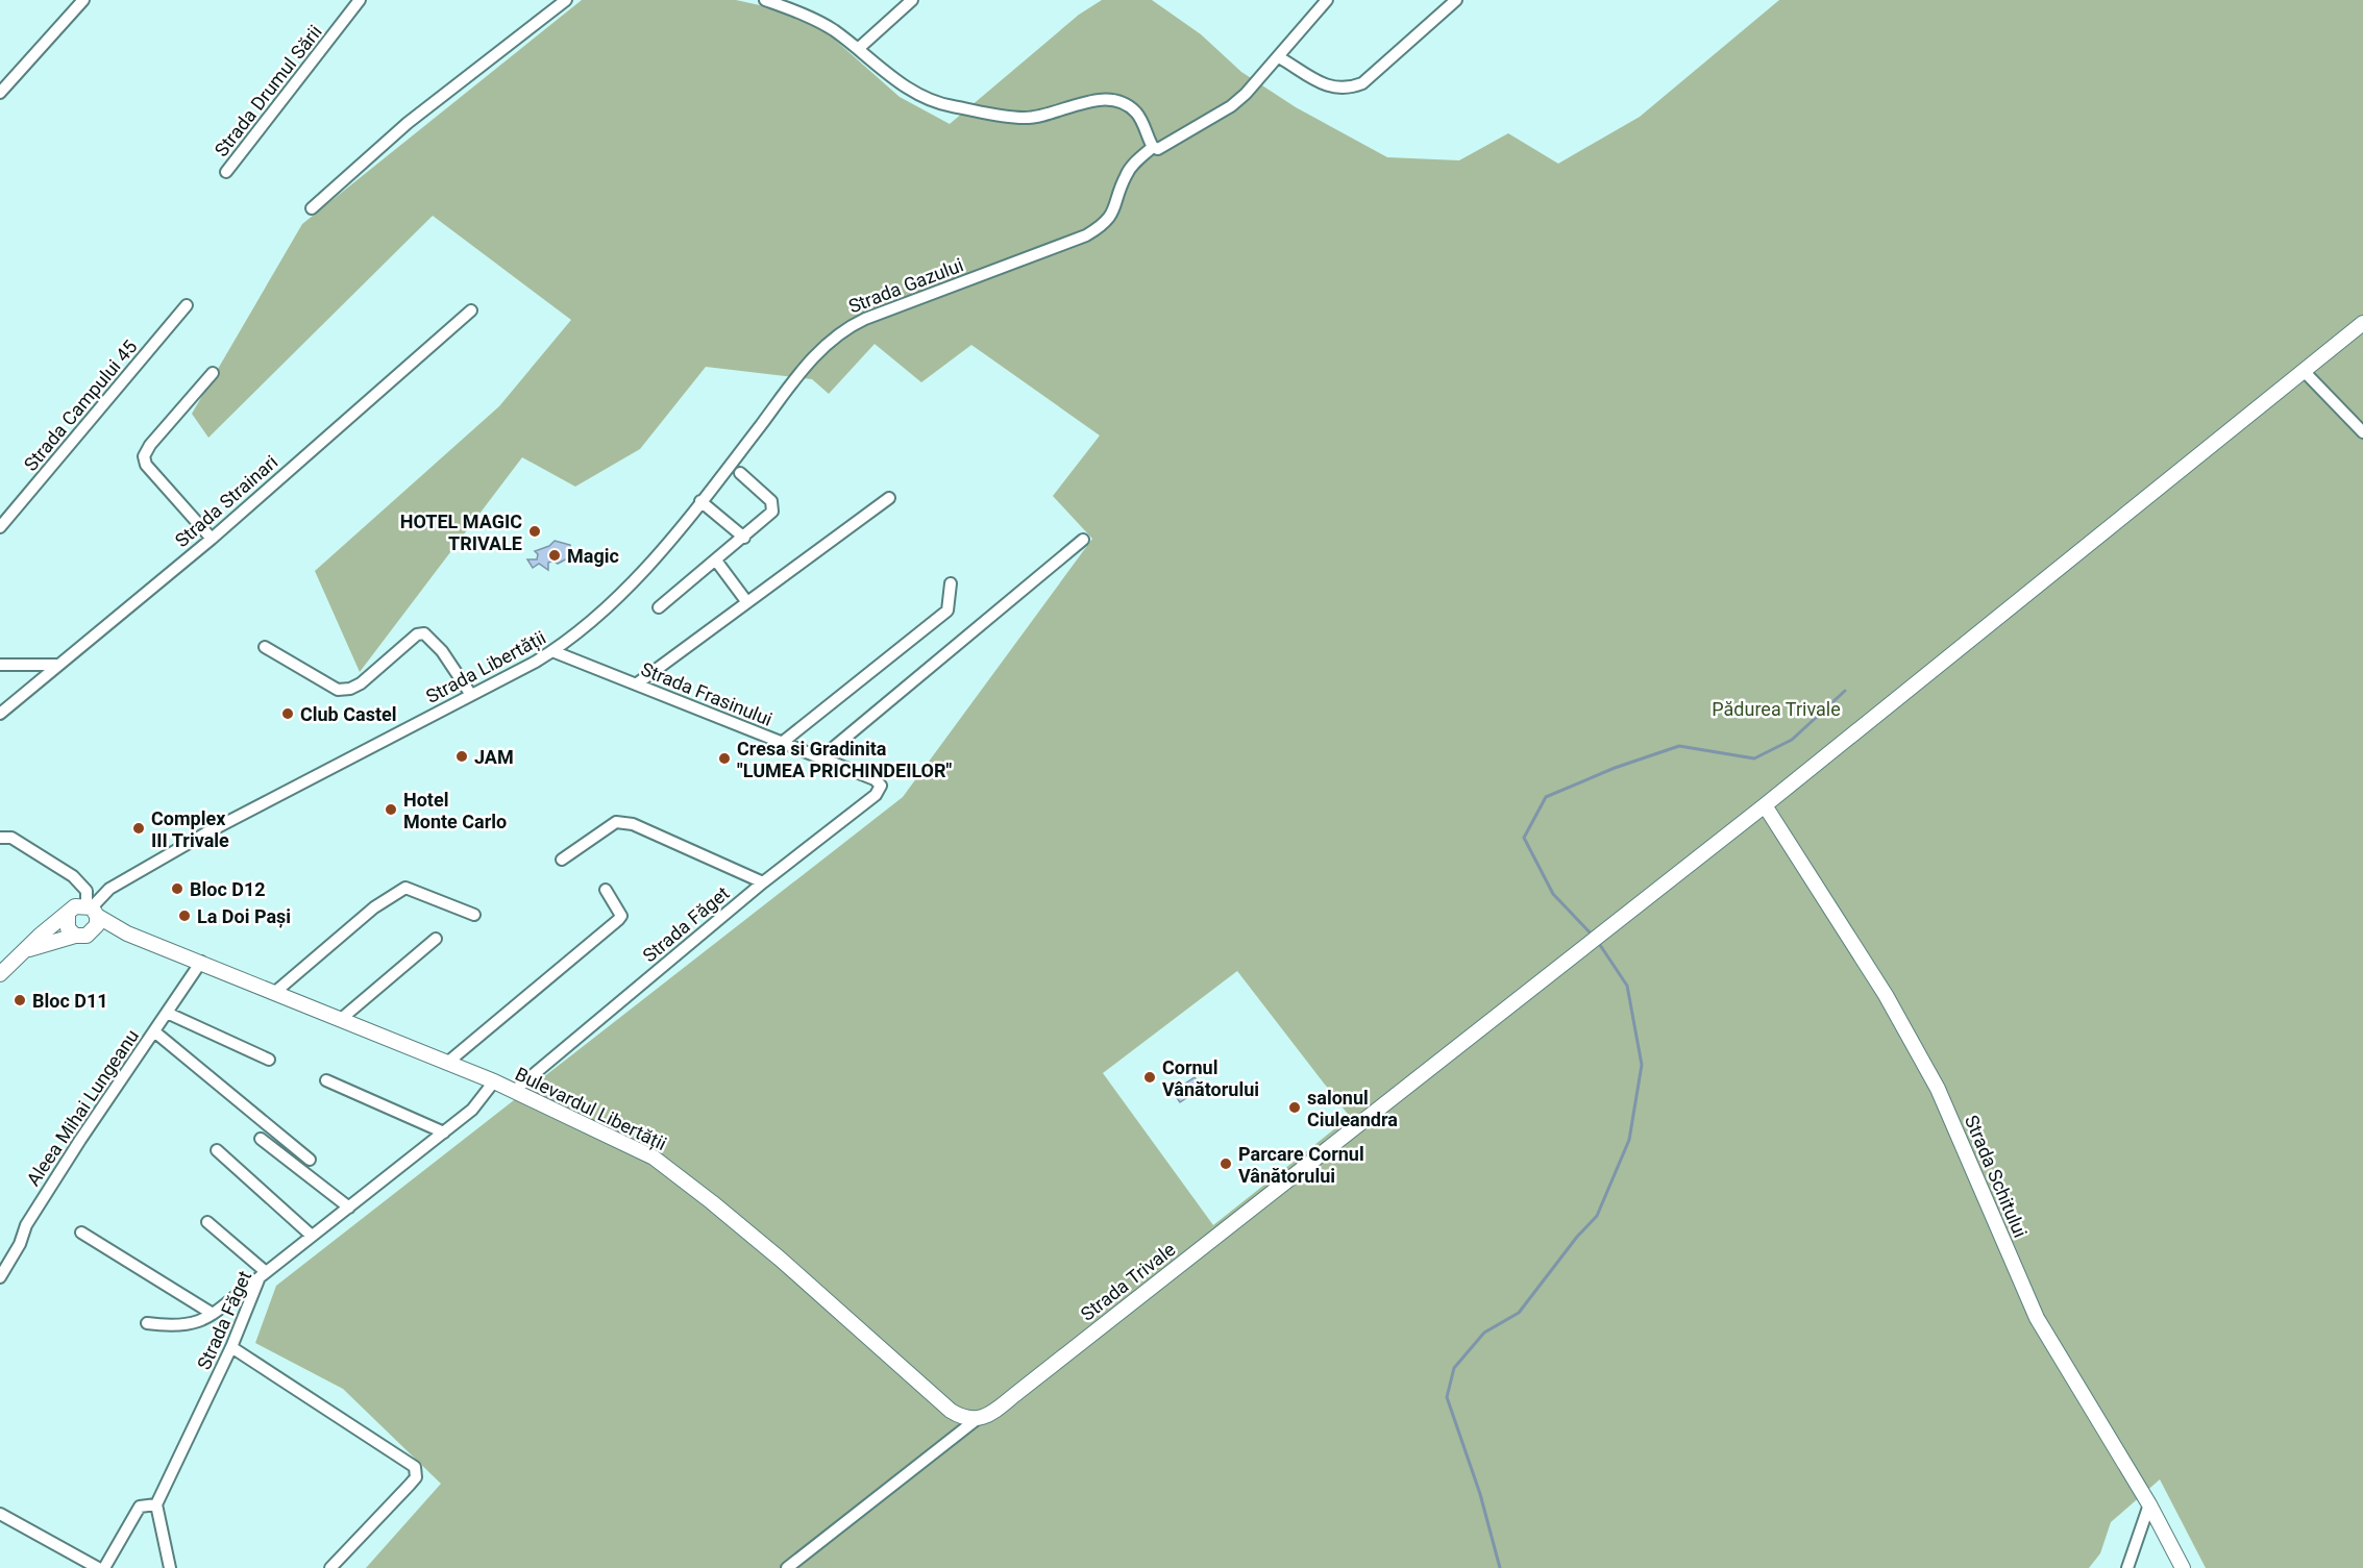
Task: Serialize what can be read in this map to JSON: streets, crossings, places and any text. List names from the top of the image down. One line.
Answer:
{"streets":{"main road":["Bulevardul Libertății","Strada Schitului","Strada Trivale"],"street":["Strada Drumul Sării","Strada Gazului","Strada Campului 45","Strada Strainari","Strada Libertății","Strada Frasinului","Strada Făget","Aleea Mihai Lungeanu"]},"crossings":[["Strada Gazului","Strada Libertății"],["Strada Libertății","Strada Frasinului"],["Strada Libertății","Bulevardul Libertății"],["Strada Frasinului","Strada Făget"],["Strada Făget","Bulevardul Libertății"],["Aleea Mihai Lungeanu","Bulevardul Libertății"],["Bulevardul Libertății","Strada Trivale"],["Strada Schitului","Strada Trivale"]],"parks":["Pădurea Trivale"],"places":["HOTEL MAGIC TRIVALE","Magic","Club Castel","JAM","Cresa si Gradinita \"LUMEA PRICHINDEILOR\"","Hotel Monte Carlo","Complex III Trivale","Bloc D12","La Doi Pași","Bloc D11","Cornul Vânătorului","salonul Ciuleandra","Parcare Cornul Vânătorului"]}
